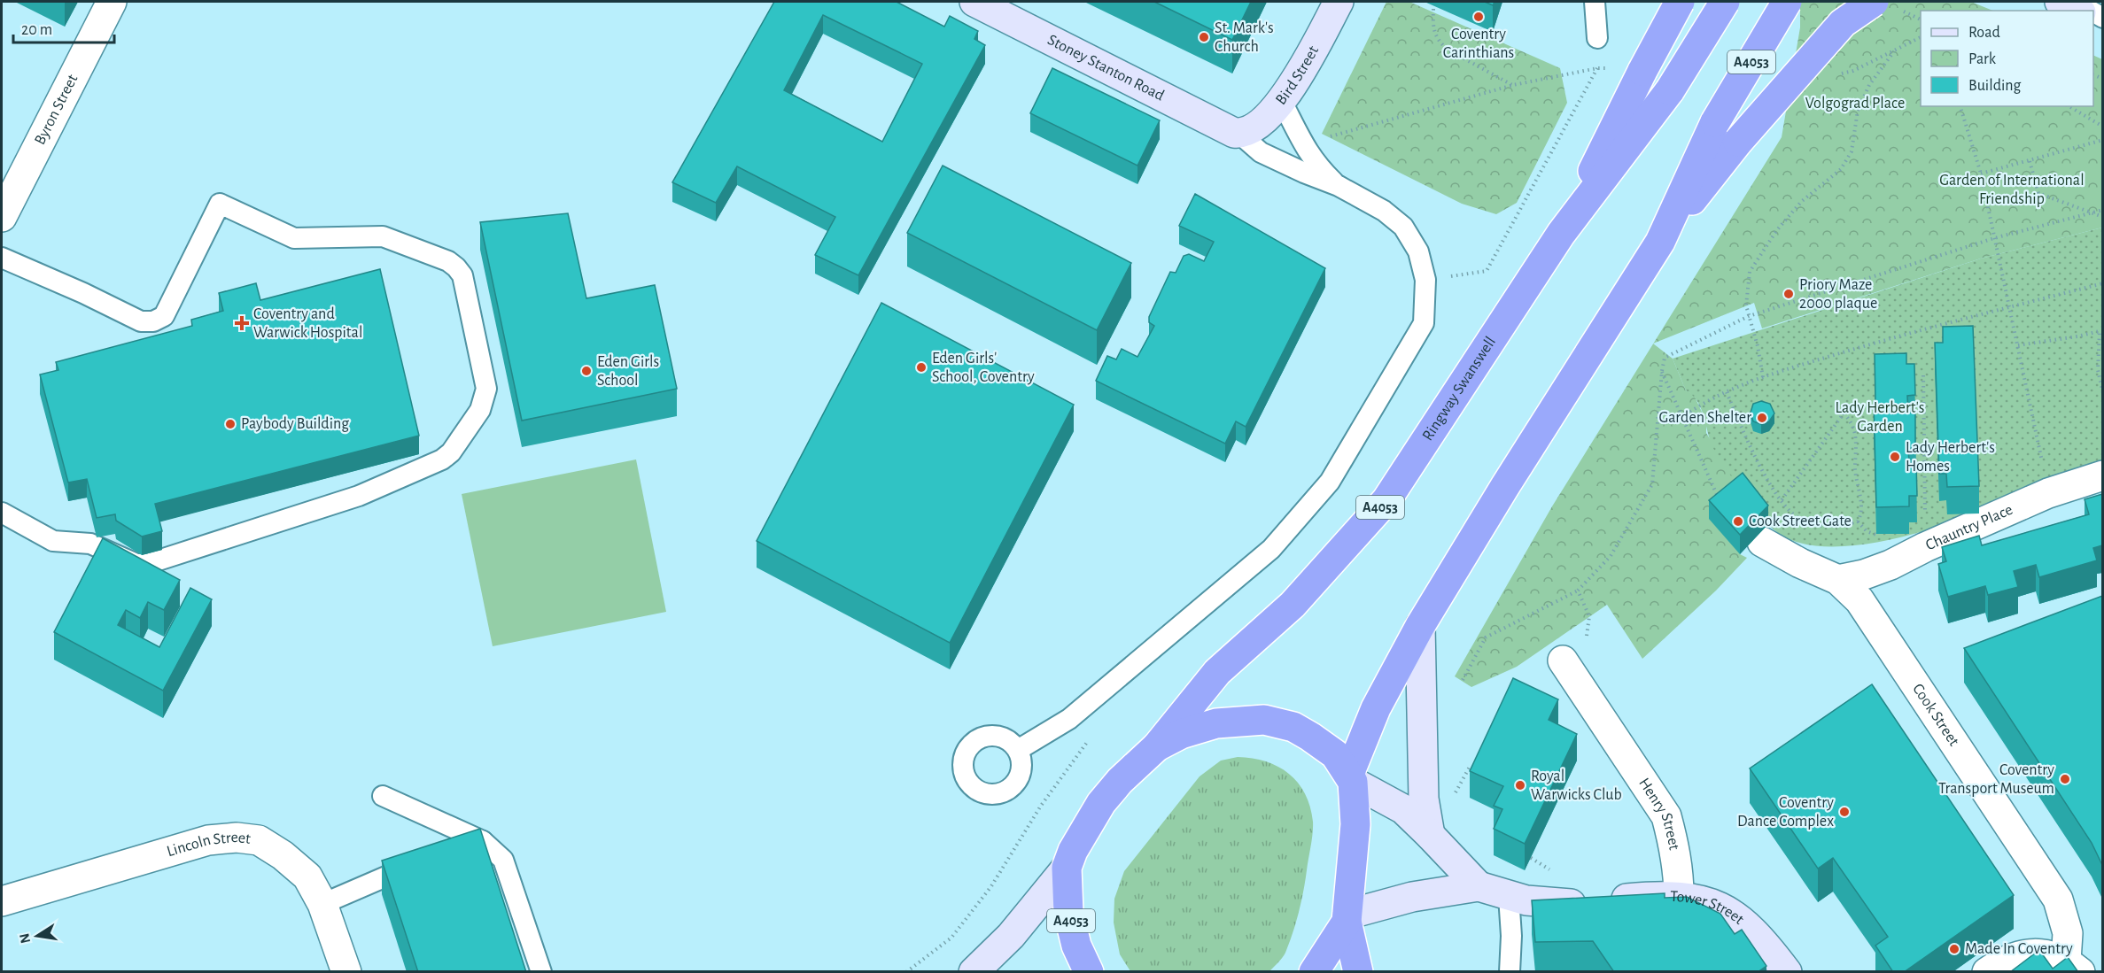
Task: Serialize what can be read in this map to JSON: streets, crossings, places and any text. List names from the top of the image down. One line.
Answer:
{"streets":{"highway":["A4053","Ringway Swanswell"],"street":["Stoney Stanton Road","Bird Street","Byron Street","Chauntry Place","Cook Street","Henry Street","Lincoln Street","Tower Street"]},"crossings":[["A4053","Ringway Swanswell"],["A4053","Tower Street"],["Stoney Stanton Road","Bird Street"],["Chauntry Place","Cook Street"],["Henry Street","Tower Street"]],"parks":["Volgograd Place","Garden of International Friendship","Lady Herbert's Garden"],"places":{"other":["Coventry Carinthians","St. Mark's Church","Priory Maze 2000 plaque","Eden Girls' School, Coventry","Eden Girls School","Garden Shelter","Paybody Building","Lady Herbert's Homes","Cook Street Gate","Coventry Transport Museum","Royal Warwicks Club","Coventry Dance Complex","Made In Coventry"],"health":["Coventry and Warwick Hospital"]},"legend":["Road","Park","Building"],"scale_bar":"20 m","north":"left"}
